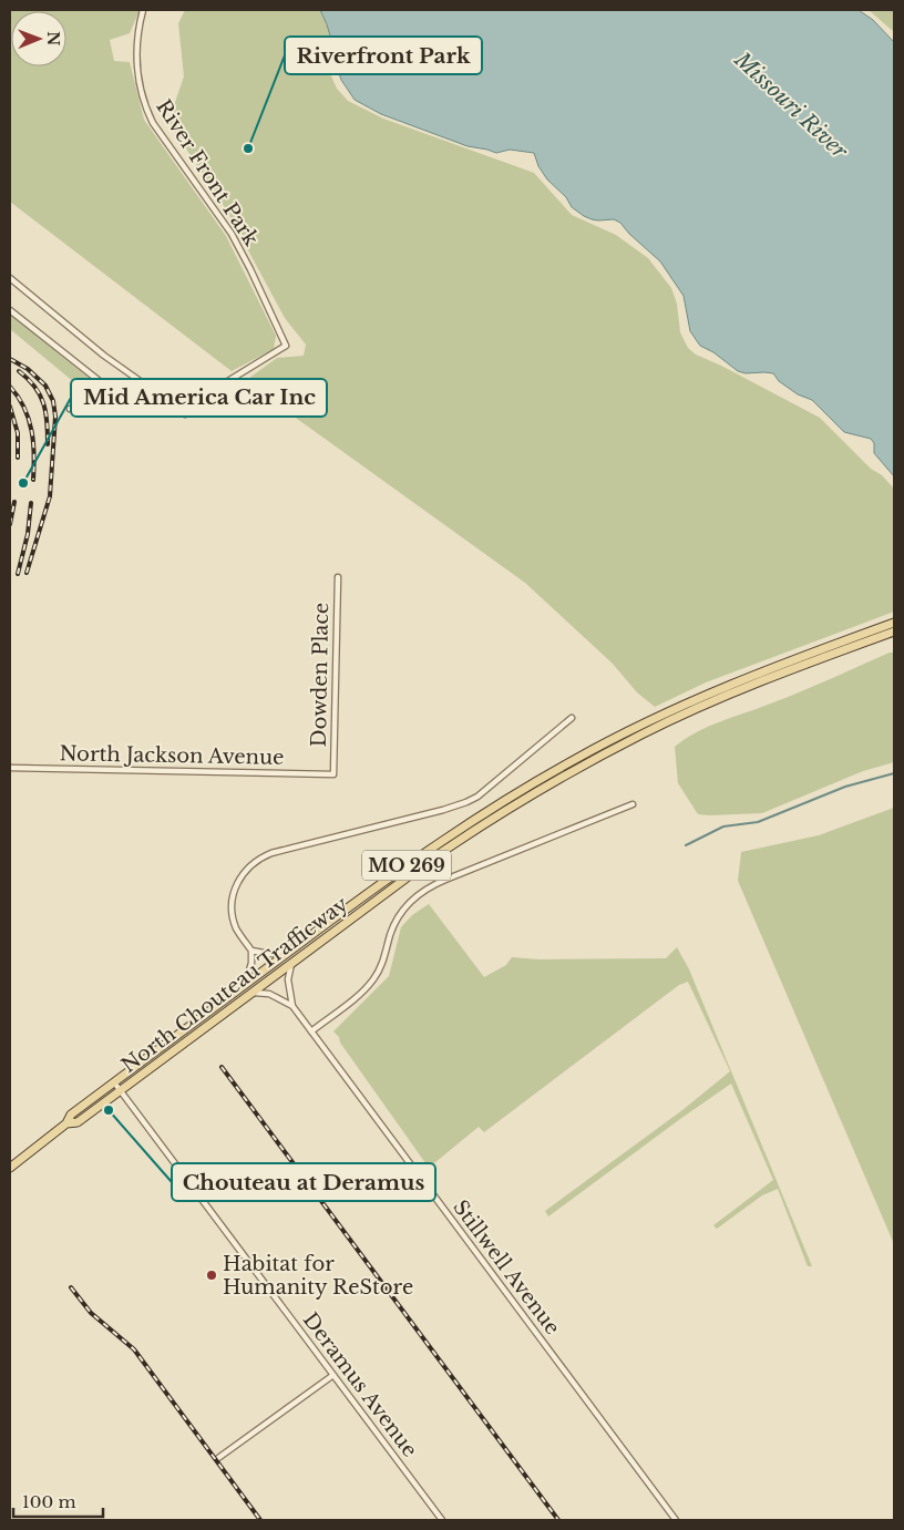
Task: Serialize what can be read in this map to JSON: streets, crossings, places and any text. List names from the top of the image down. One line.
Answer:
{"streets":{"main road":["MO 269","North Chouteau Trafficway"],"street":["River Front Park","Dowden Place","North Jackson Avenue","Stillwell Avenue","Deramus Avenue"]},"crossings":[["Dowden Place","North Jackson Avenue"],["North Chouteau Trafficway","Stillwell Avenue"],["North Chouteau Trafficway","Deramus Avenue"]],"water":["Missouri River"],"places":["Riverfront Park","Mid America Car Inc","Chouteau at Deramus","Habitat for Humanity ReStore"],"scale_bar":"100 m","north":"right"}
